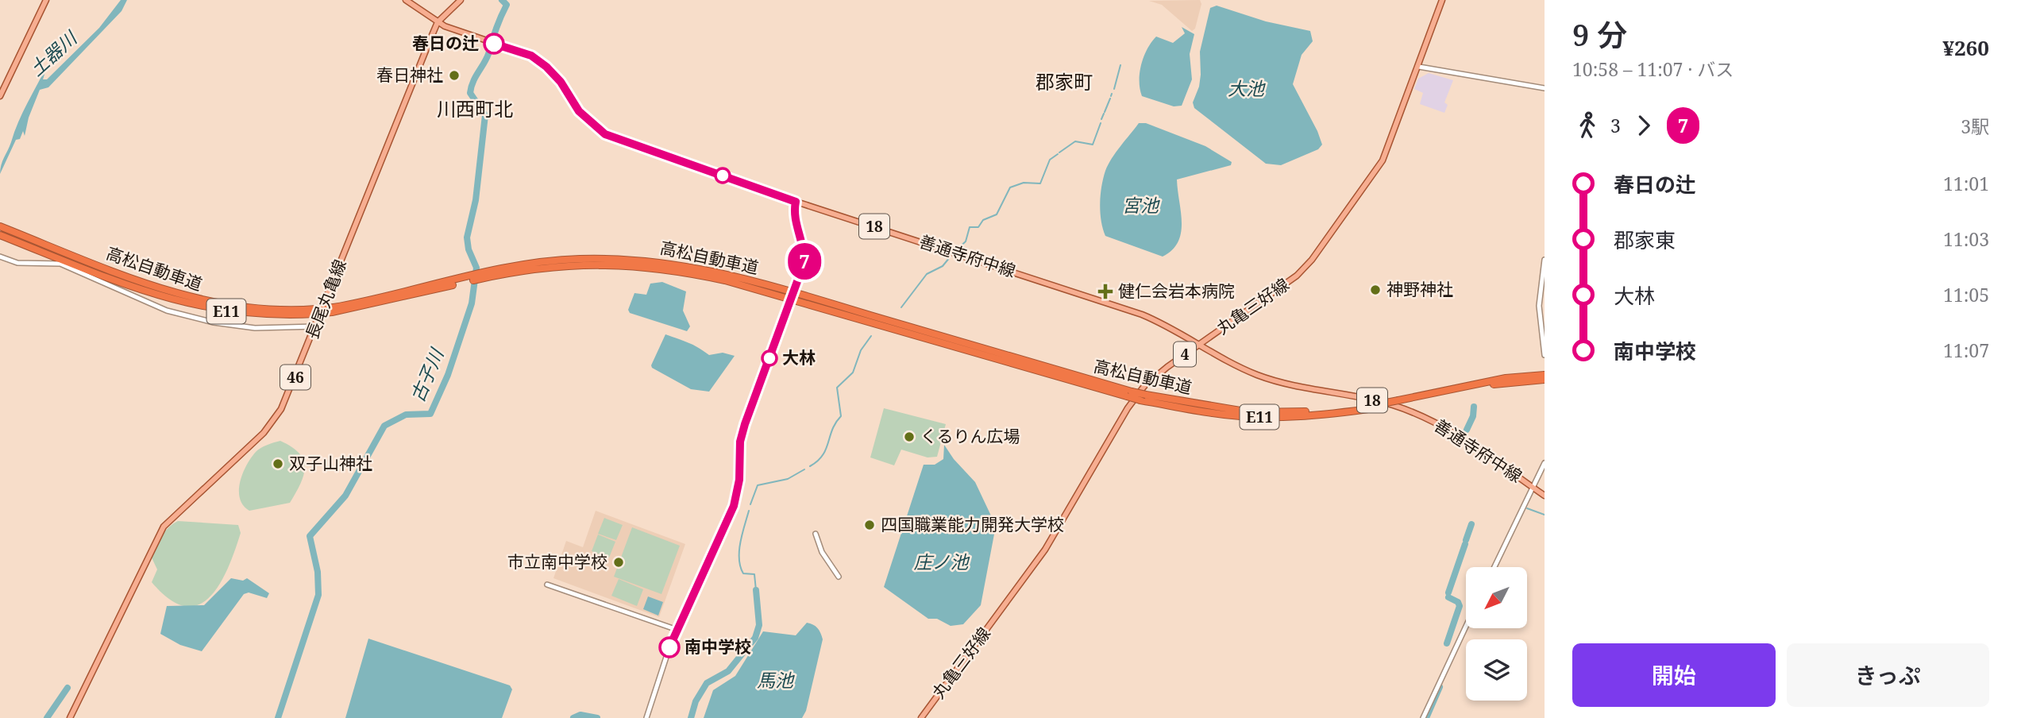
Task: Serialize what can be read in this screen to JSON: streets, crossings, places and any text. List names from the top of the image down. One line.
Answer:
{"streets":{"highway":["高松自動車道","E11"],"main road":["18","善通寺府中線","長尾丸亀線","丸亀三好線","4","46"]},"crossings":[["善通寺府中線","長尾丸亀線"],["善通寺府中線","丸亀三好線"]],"districts":["郡家町","川西町北"],"water":["土器川","大池","宮池","古子川","庄ノ池","馬池"],"places":{"other":["春日の辻","春日神社","神野神社","大林","くるりん広場","双子山神社","四国職業能力開発大学校","市立南中学校","南中学校"],"health":["健仁会岩本病院"]},"lines":["bus line 7"],"north":"bottom left","page":{"on_map":"7","heading":["9 分","10:58 – 11:07 · バス","¥260"],"legs":["3","7","3駅"],"list":[{"name":"春日の辻","value":"11:01"},{"name":"郡家東","value":"11:03"},{"name":"大林","value":"11:05"},{"name":"南中学校","value":"11:07"}],"buttons":["開始","きっぷ"]}}
